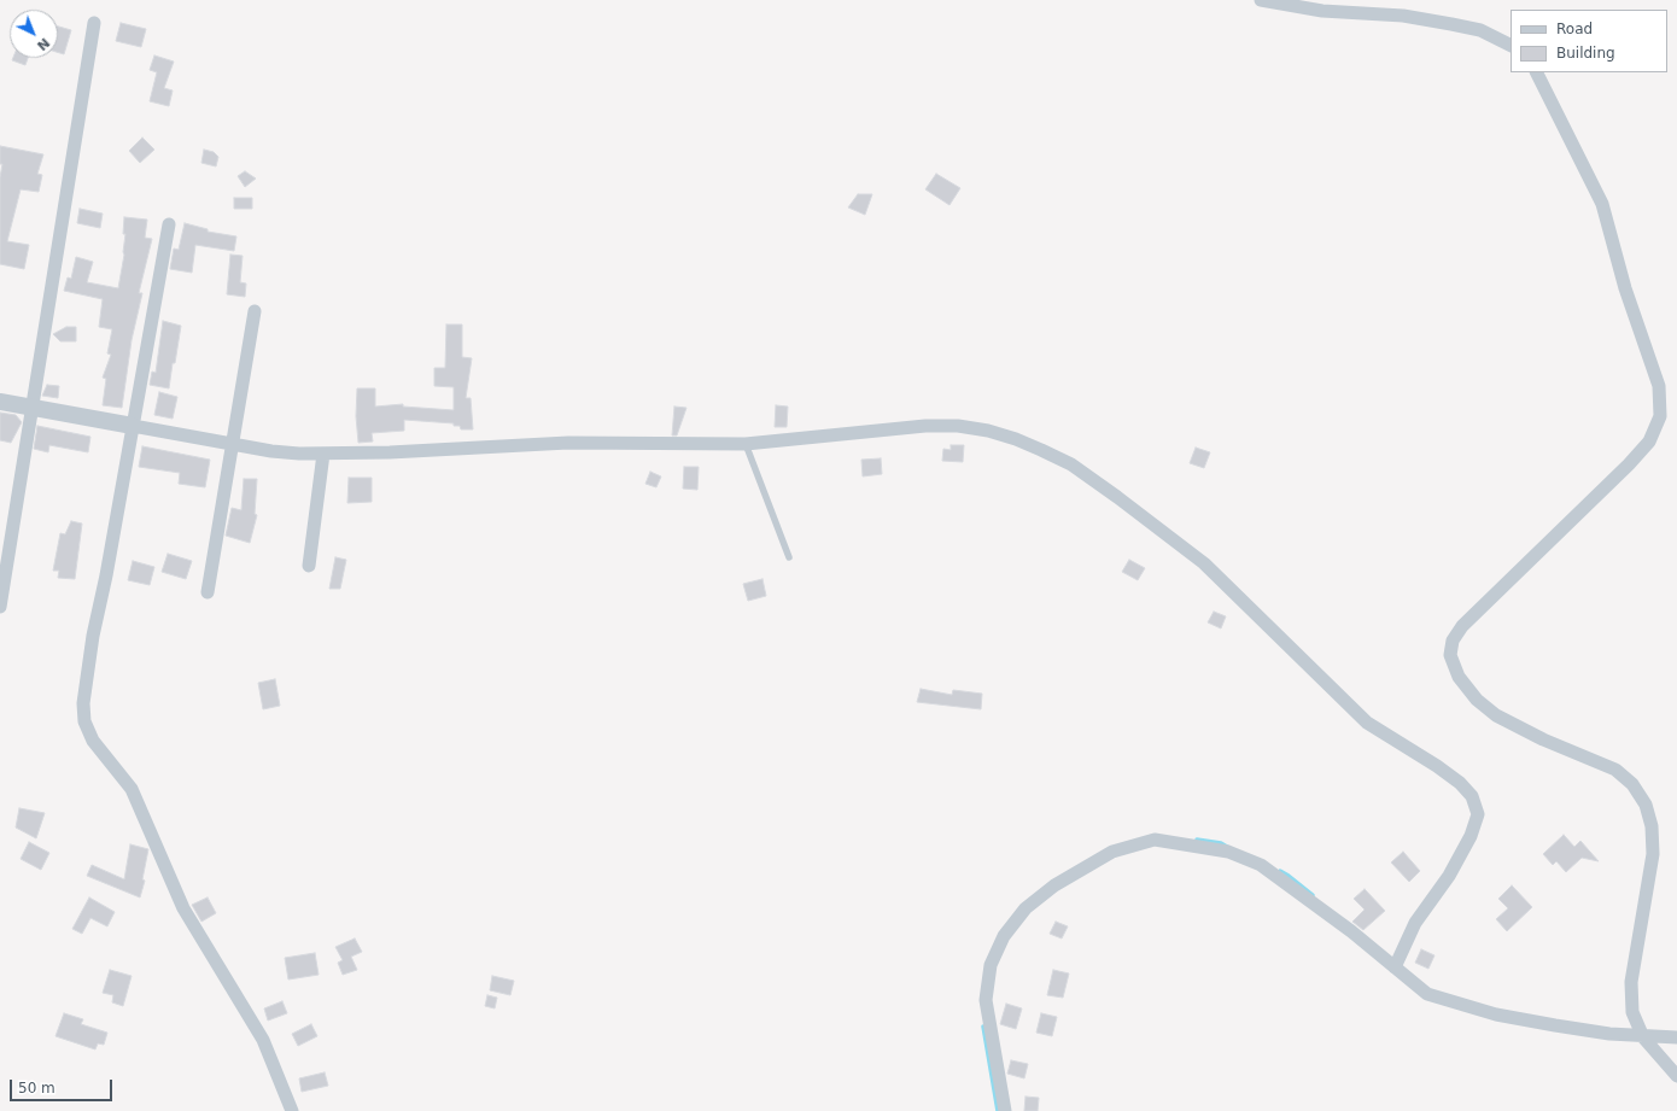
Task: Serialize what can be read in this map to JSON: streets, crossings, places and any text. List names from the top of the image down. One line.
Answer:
{"legend":["Road","Building"],"scale_bar":"50 m","north":"bottom right"}
